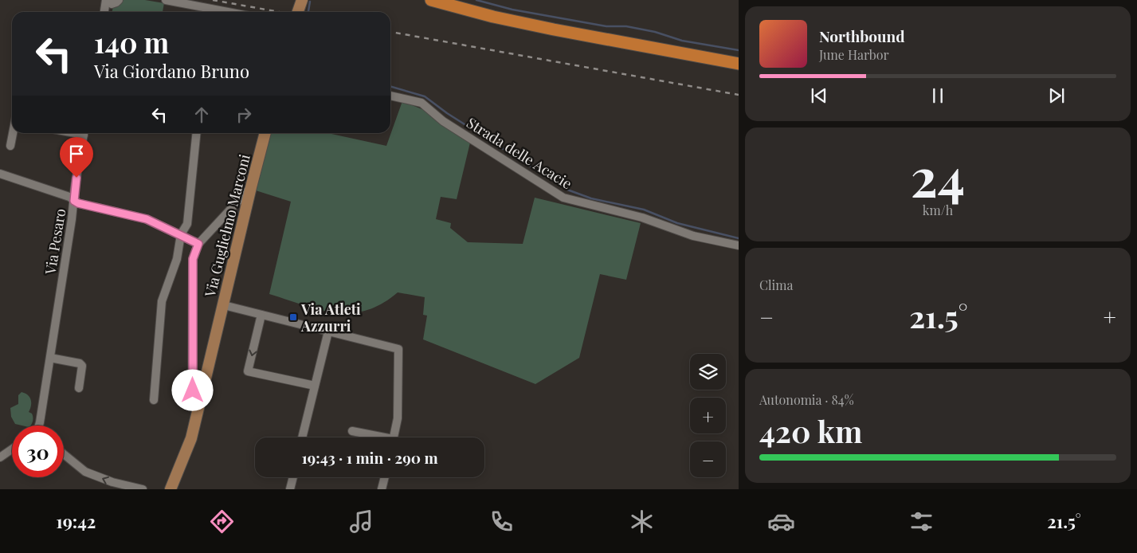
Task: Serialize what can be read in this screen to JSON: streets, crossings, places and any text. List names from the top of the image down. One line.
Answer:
{"streets":{"street":["Strada delle Acacie","Via Guglielmo Marconi","Via Pesaro"]},"places":{"transit":["Via Atleti Azzurri"]},"page":{"turn":["140 m","Via Giordano Bruno"],"song":["Northbound","June Harbor"],"tile":[["24","km/h"],"Clima",["Autonomia · 84%","420 km"]],"heat":["−","21.5°","+"],"map_buttons":["+","−"],"limit":"30","trip":"19:43 · 1 min · 290 m","tabs":["19:42","21.5°"]}}
